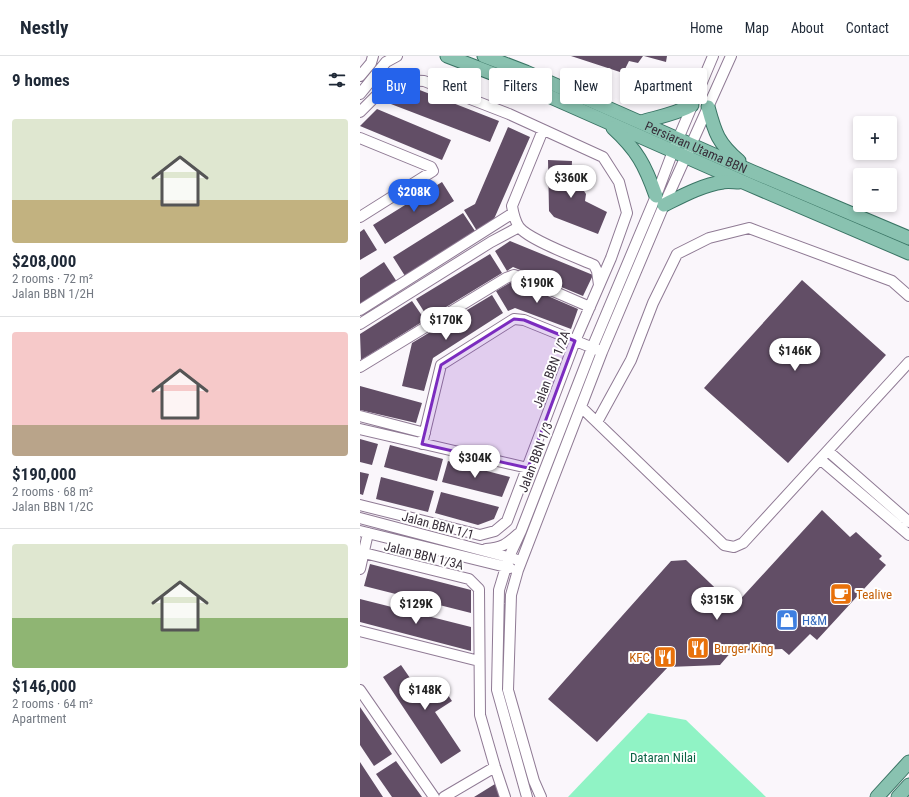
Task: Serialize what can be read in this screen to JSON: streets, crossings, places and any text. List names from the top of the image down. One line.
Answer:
{"streets":{"main road":["Persiaran Utama BBN"],"street":["Jalan BBN 1/2A","Jalan BBN 1/3","Jalan BBN 1/1","Jalan BBN 1/3A"]},"crossings":[["Persiaran Utama BBN","Jalan BBN 1/3"],["Jalan BBN 1/3","Jalan BBN 1/1"]],"parks":["Dataran Nilai"],"places":{"cafe":["Tealive"],"shop":["H&M"],"restaurant":["Burger King","KFC"]},"page":{"header":"Nestly","nav":["Home","Map","About","Contact"],"heading":"9 homes","chip":["Buy","Rent","Filters","New","Apartment"],"list":[{"name":"$208,000","note":"2 rooms · 72 m² · Jalan BBN 1/2H"},{"name":"$190,000","note":"2 rooms · 68 m² · Jalan BBN 1/2C"},{"name":"$146,000","note":"2 rooms · 64 m² · Apartment"}],"map_buttons":["+","−"],"price":["$360K","$208K","$190K","$170K","$146K","$304K","$315K","$129K","$148K"]}}
